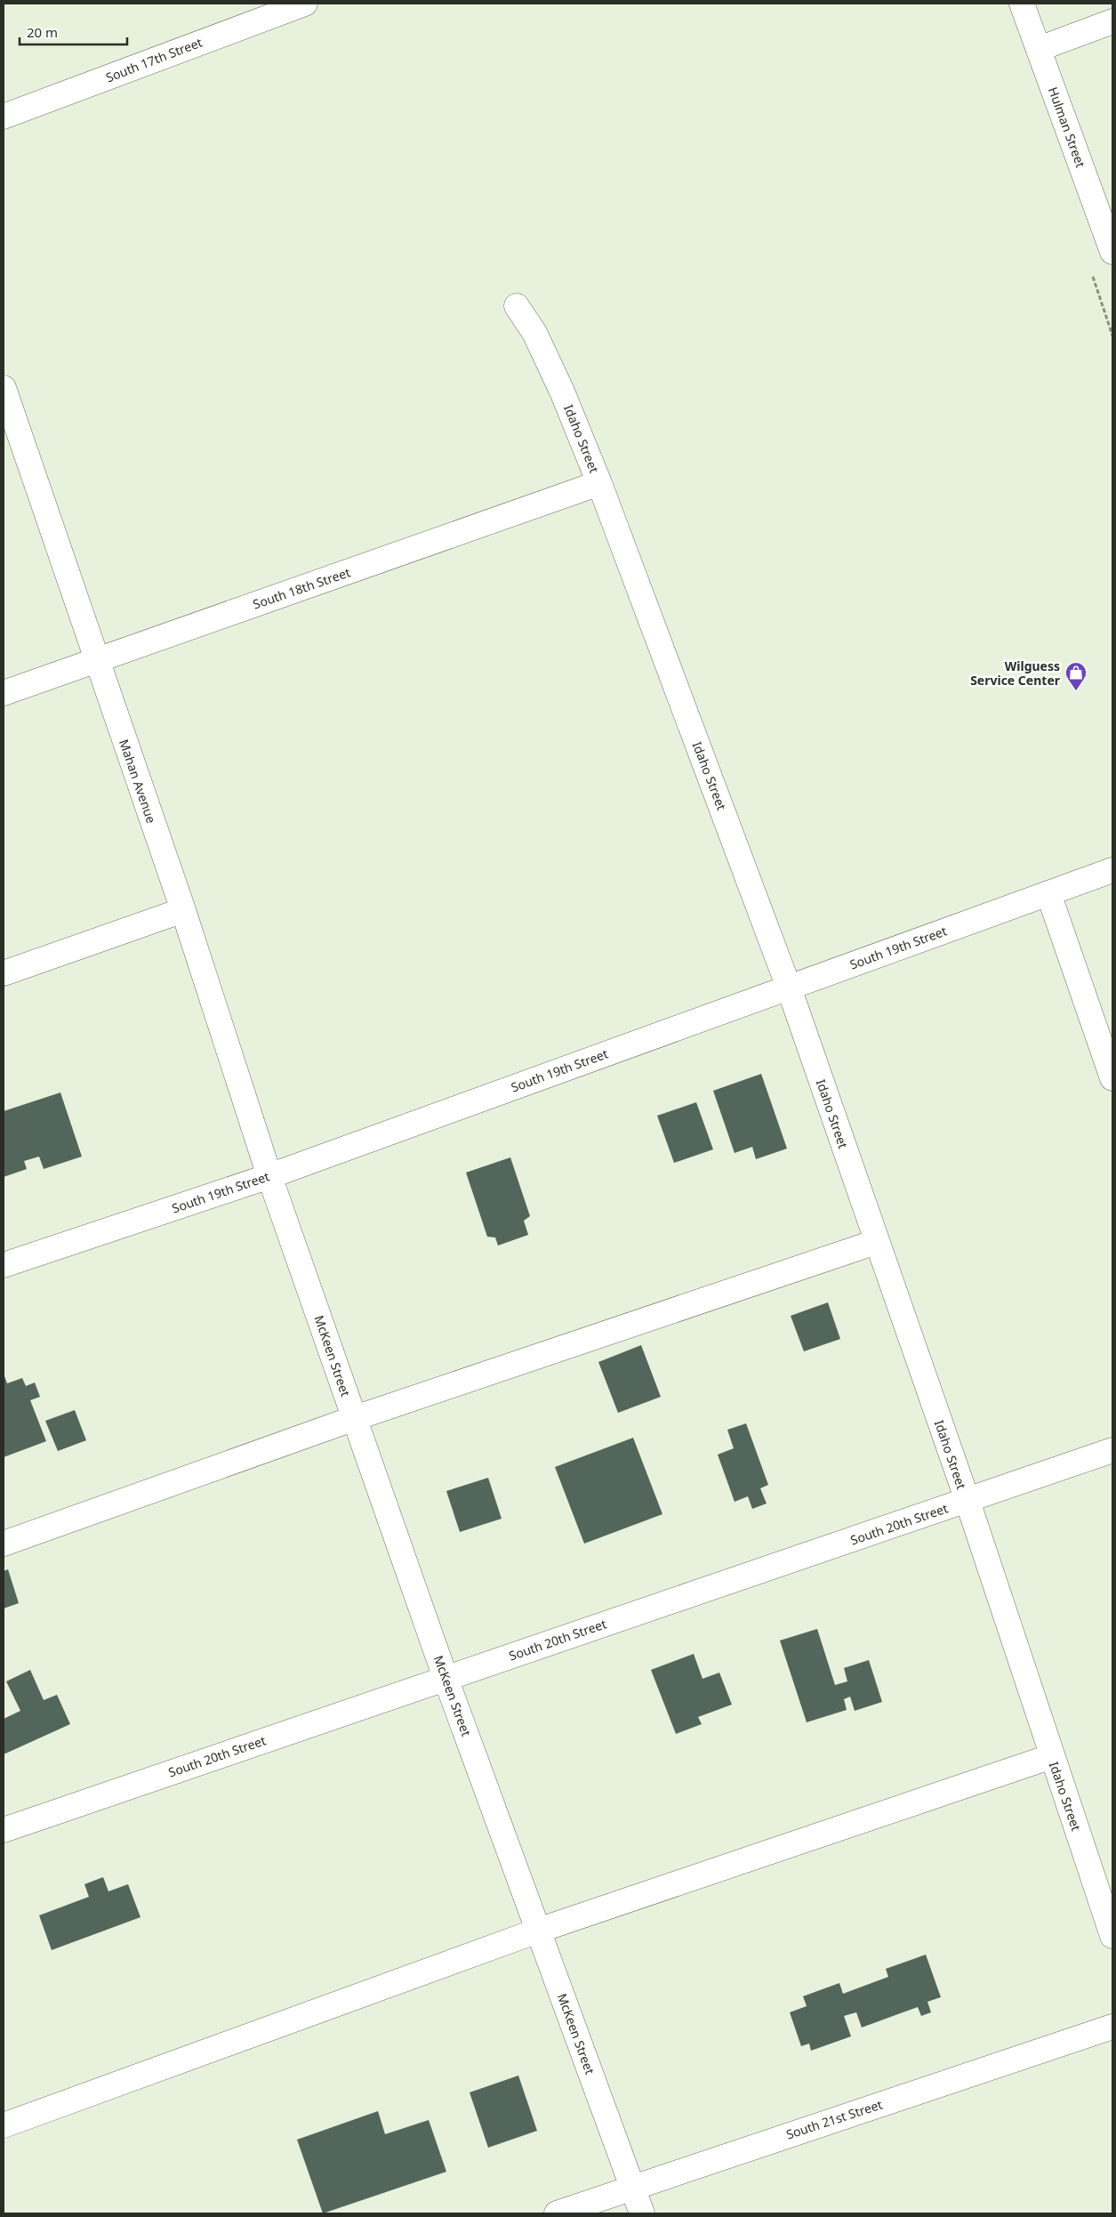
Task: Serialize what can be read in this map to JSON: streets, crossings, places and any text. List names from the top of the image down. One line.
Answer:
{"streets":{"street":["South 17th Street","Hulman Street","Idaho Street","South 18th Street","Mahan Avenue","South 19th Street","McKeen Street","South 20th Street","South 21st Street"]},"crossings":[["Idaho Street","South 18th Street"],["Idaho Street","South 19th Street"],["Idaho Street","South 20th Street"],["South 18th Street","Mahan Avenue"],["Mahan Avenue","South 19th Street"],["Mahan Avenue","McKeen Street"],["South 19th Street","McKeen Street"],["McKeen Street","South 20th Street"],["McKeen Street","South 21st Street"]],"places":{"shop":["Wilguess Service Center"]},"scale_bar":"20 m"}
